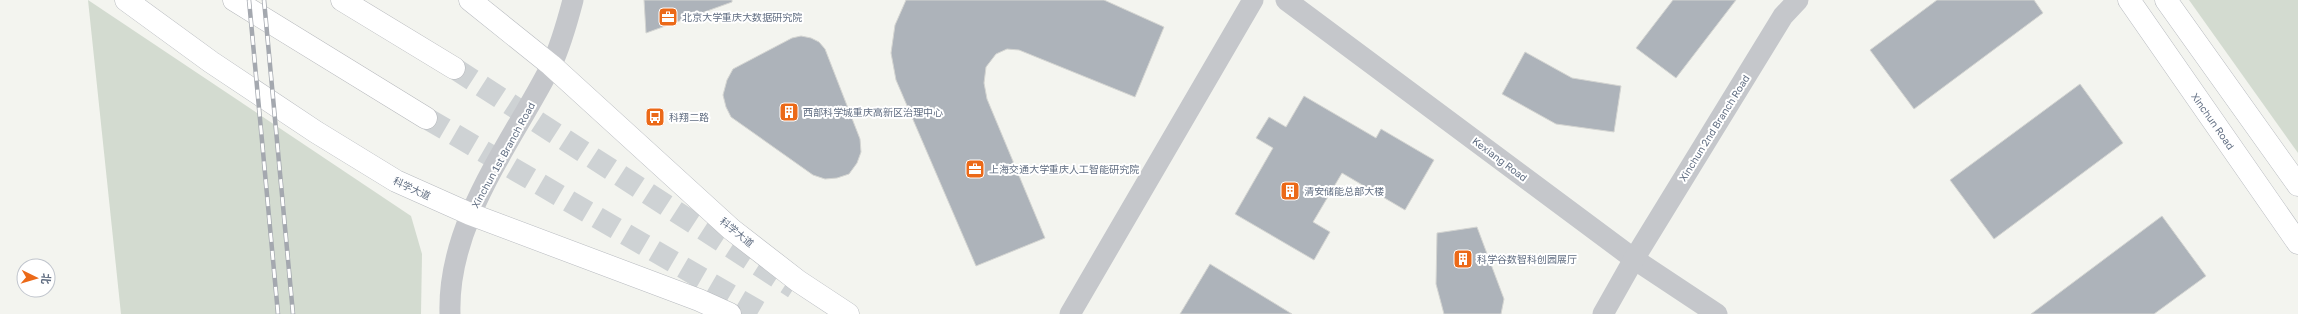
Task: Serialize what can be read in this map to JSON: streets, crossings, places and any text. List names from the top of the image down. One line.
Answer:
{"streets":{"main road":["Xinchun Road","科学大道"],"street":["Xinchun 2nd Branch Road","Xinchun 1st Branch Road","Kexiang Road"]},"crossings":[["Xinchun 2nd Branch Road","Kexiang Road"],["Xinchun 1st Branch Road","科学大道"]],"places":{"office":["北京大学重庆大数据研究院","上海交通大学重庆人工智能研究院"],"building":["西部科学城重庆高新区治理中心","清安储能总部大楼","科学谷数智科创园展厅"],"bus stop":["科翔二路"]},"north":"right"}
